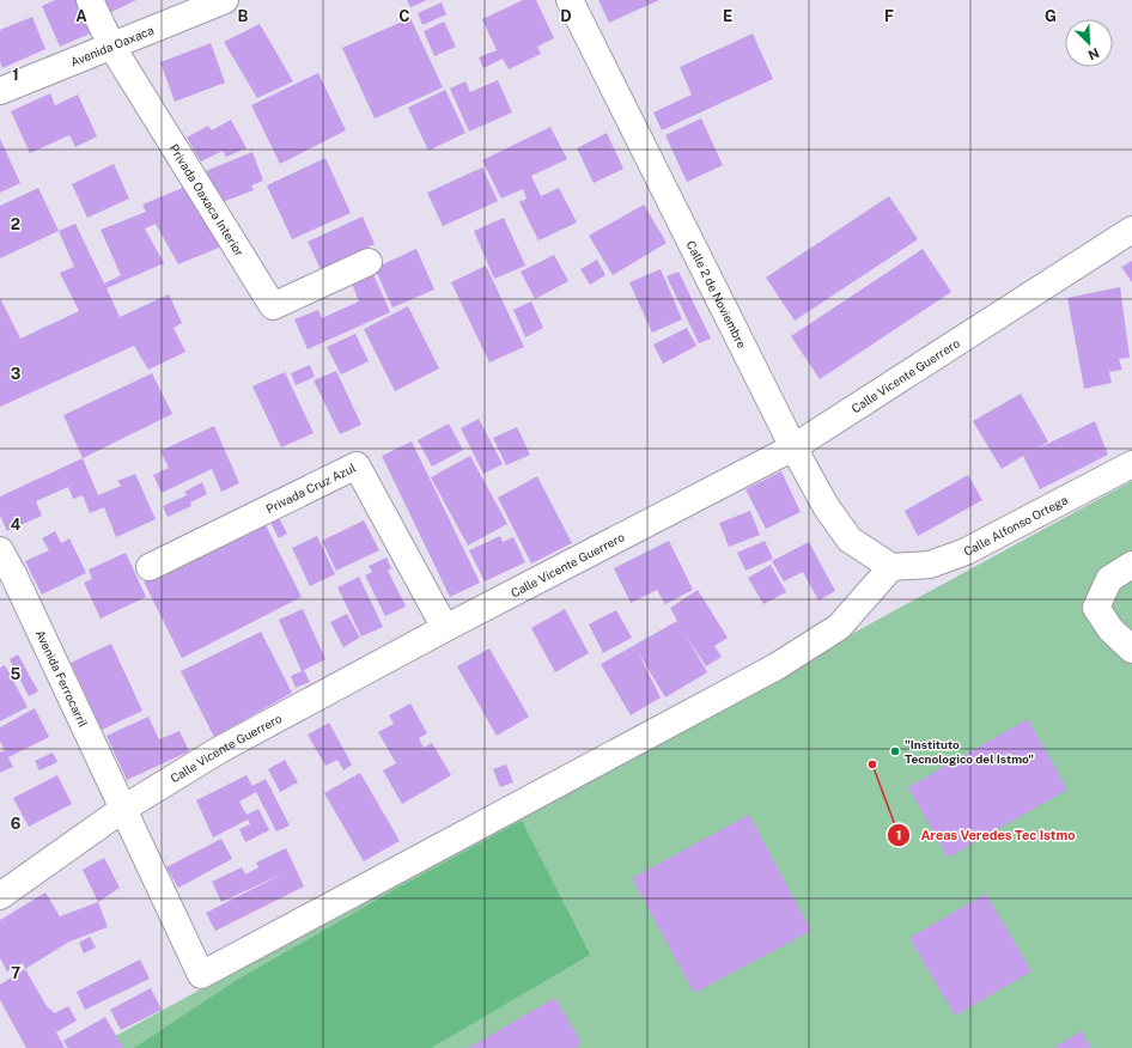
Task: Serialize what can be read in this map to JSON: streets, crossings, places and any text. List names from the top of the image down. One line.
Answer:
{"streets":{"street":["Avenida Oaxaca","Privada Oaxaca Interior","Calle 2 de Noviembre","Calle Vicente Guerrero","Privada Cruz Azul","Calle Alfonso Ortega","Avenida Ferrocarril"]},"crossings":[["Avenida Oaxaca","Privada Oaxaca Interior"],["Calle 2 de Noviembre","Calle Vicente Guerrero"],["Calle 2 de Noviembre","Calle Alfonso Ortega"],["Calle 2 de Noviembre","Avenida Ferrocarril"],["Calle Vicente Guerrero","Privada Cruz Azul"],["Calle Vicente Guerrero","Avenida Ferrocarril"],["Calle Alfonso Ortega","Avenida Ferrocarril"]],"places":["\"Instituto Tecnologico del Istmo\"","Areas Veredes Tec Istmo"],"north":"bottom right","grid":{"columns":["A","B","C","D","E","F","G"],"rows":["1","2","3","4","5","6","7"]}}
